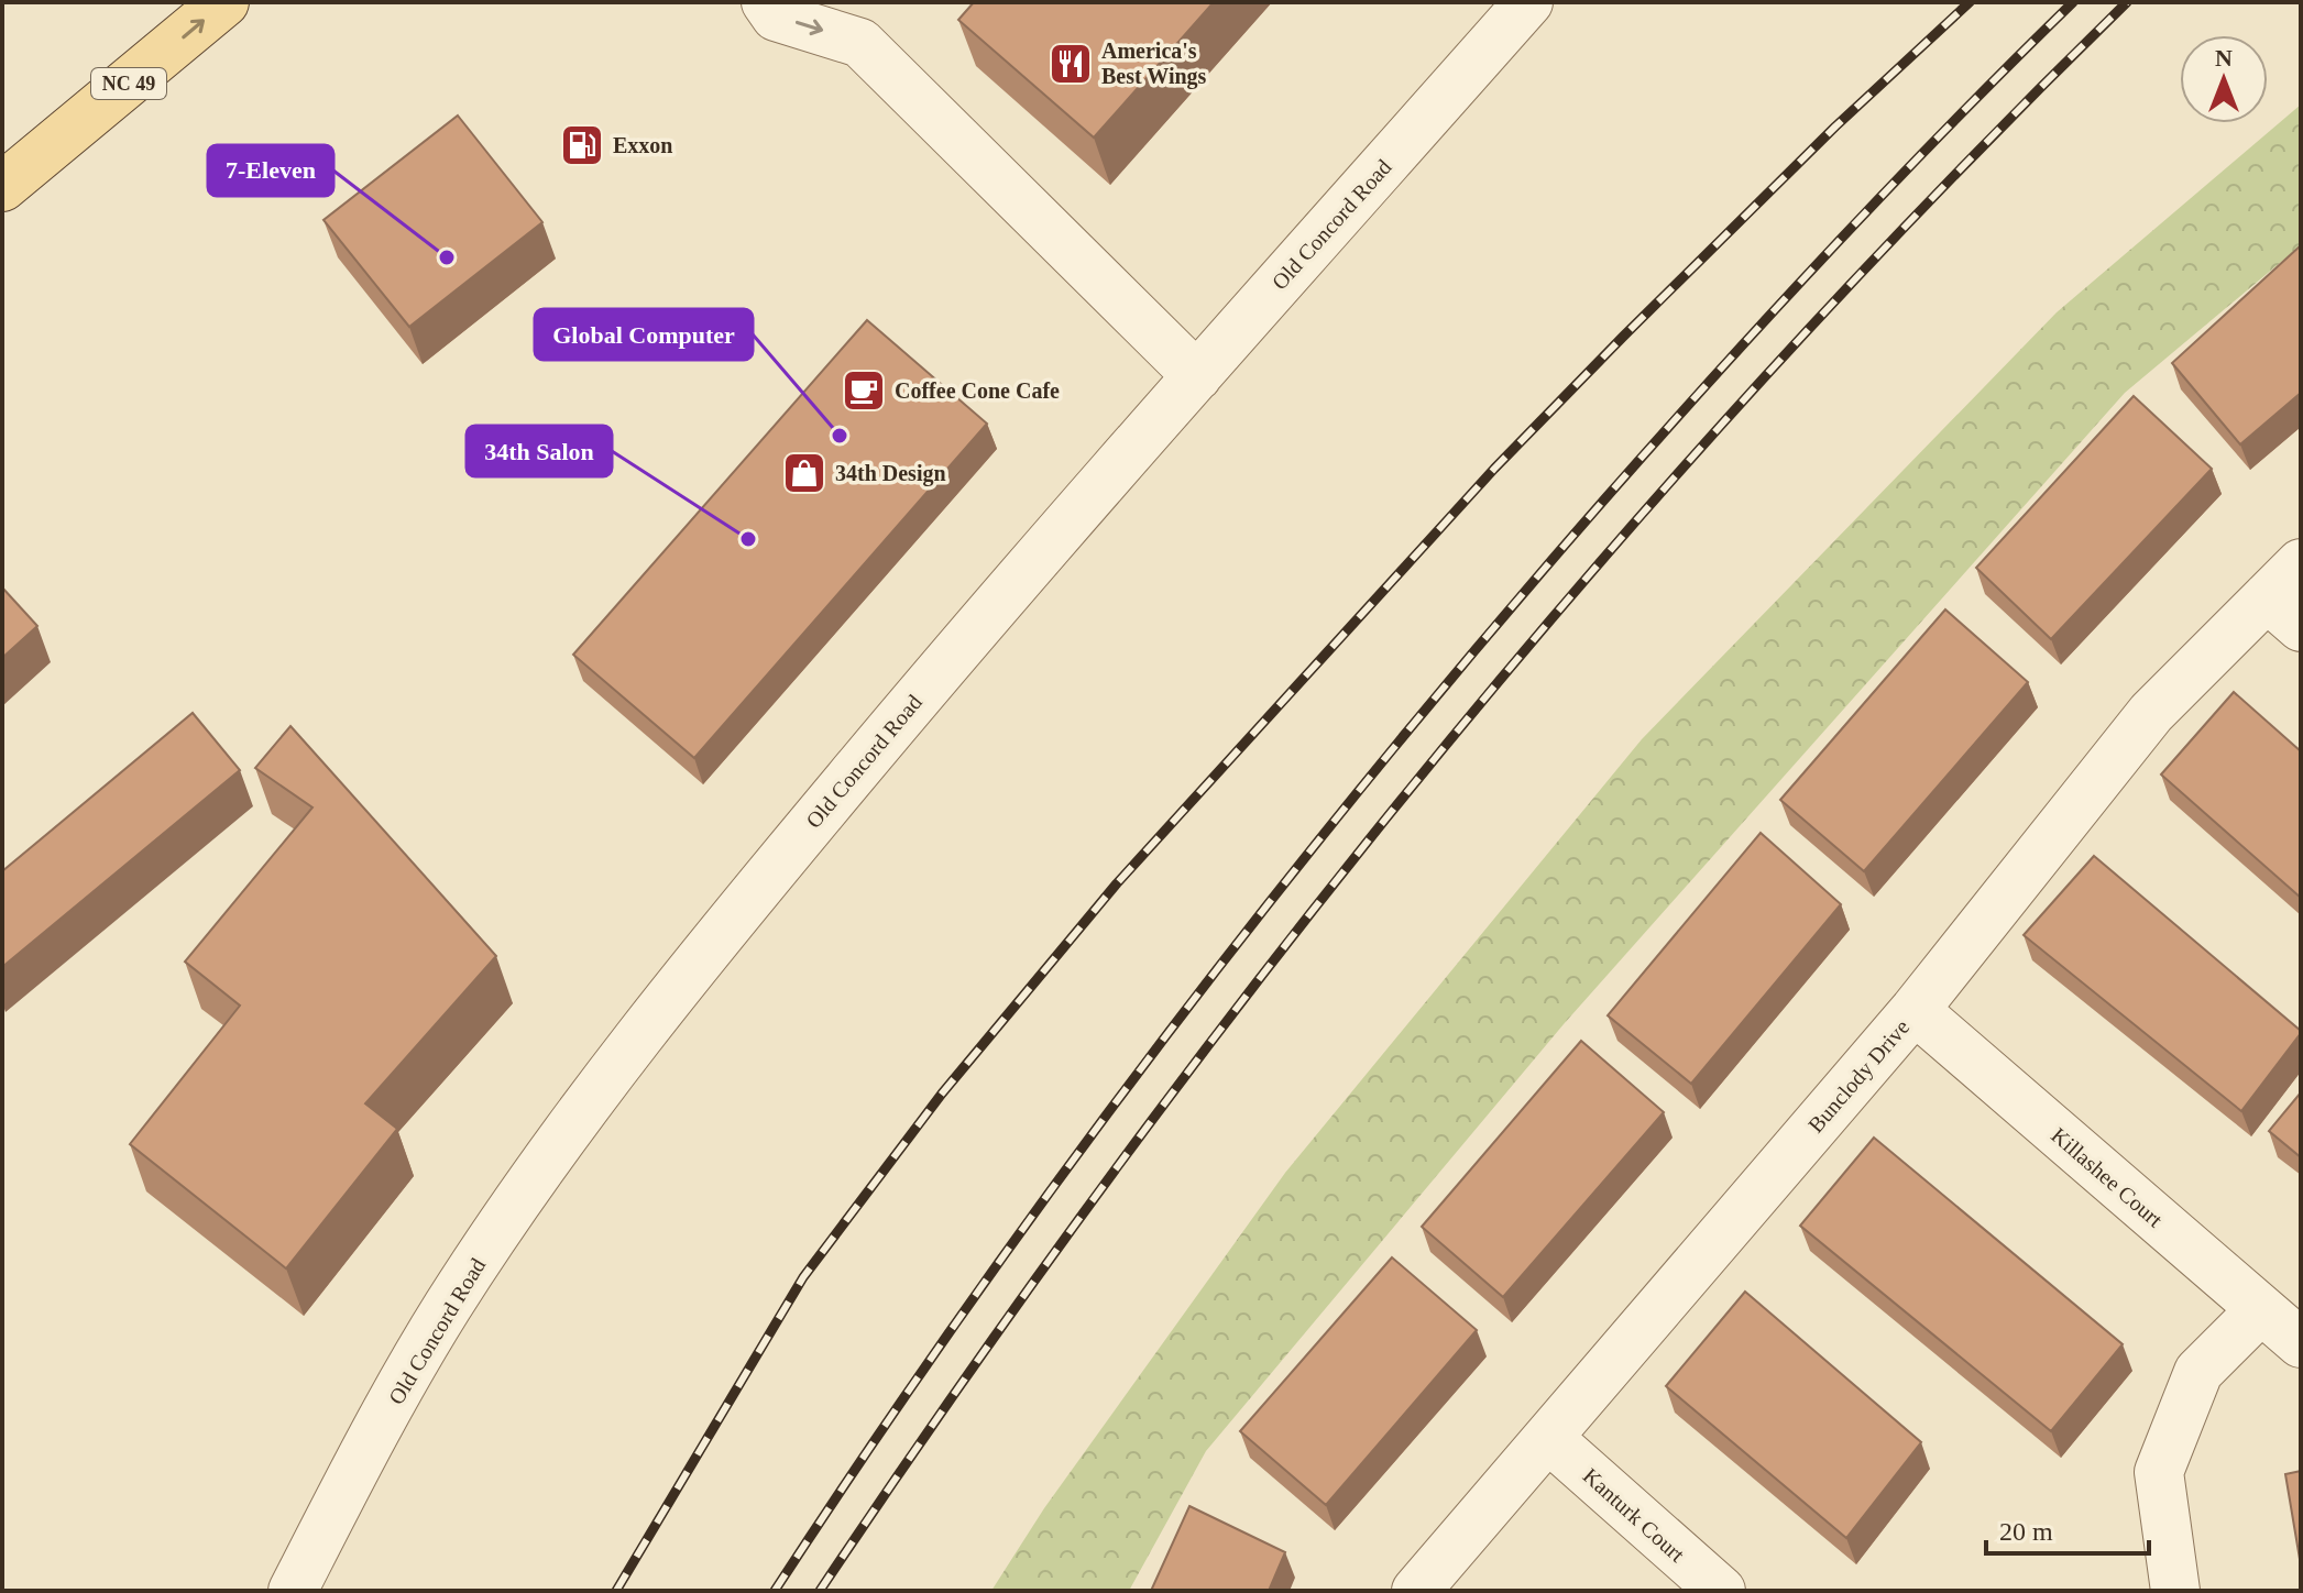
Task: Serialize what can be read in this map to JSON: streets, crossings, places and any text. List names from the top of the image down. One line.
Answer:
{"streets":{"main road":["NC 49"],"street":["Old Concord Road","Bunclody Drive","Killashee Court","Kanturk Court"]},"crossings":[["Bunclody Drive","Killashee Court"],["Bunclody Drive","Kanturk Court"]],"places":{"restaurant":["America's Best Wings"],"fuel station":["Exxon"],"other":["7-Eleven","Global Computer","34th Salon"],"cafe":["Coffee Cone Cafe"],"shop":["34th Design"]},"scale_bar":"20 m","north":"top"}
